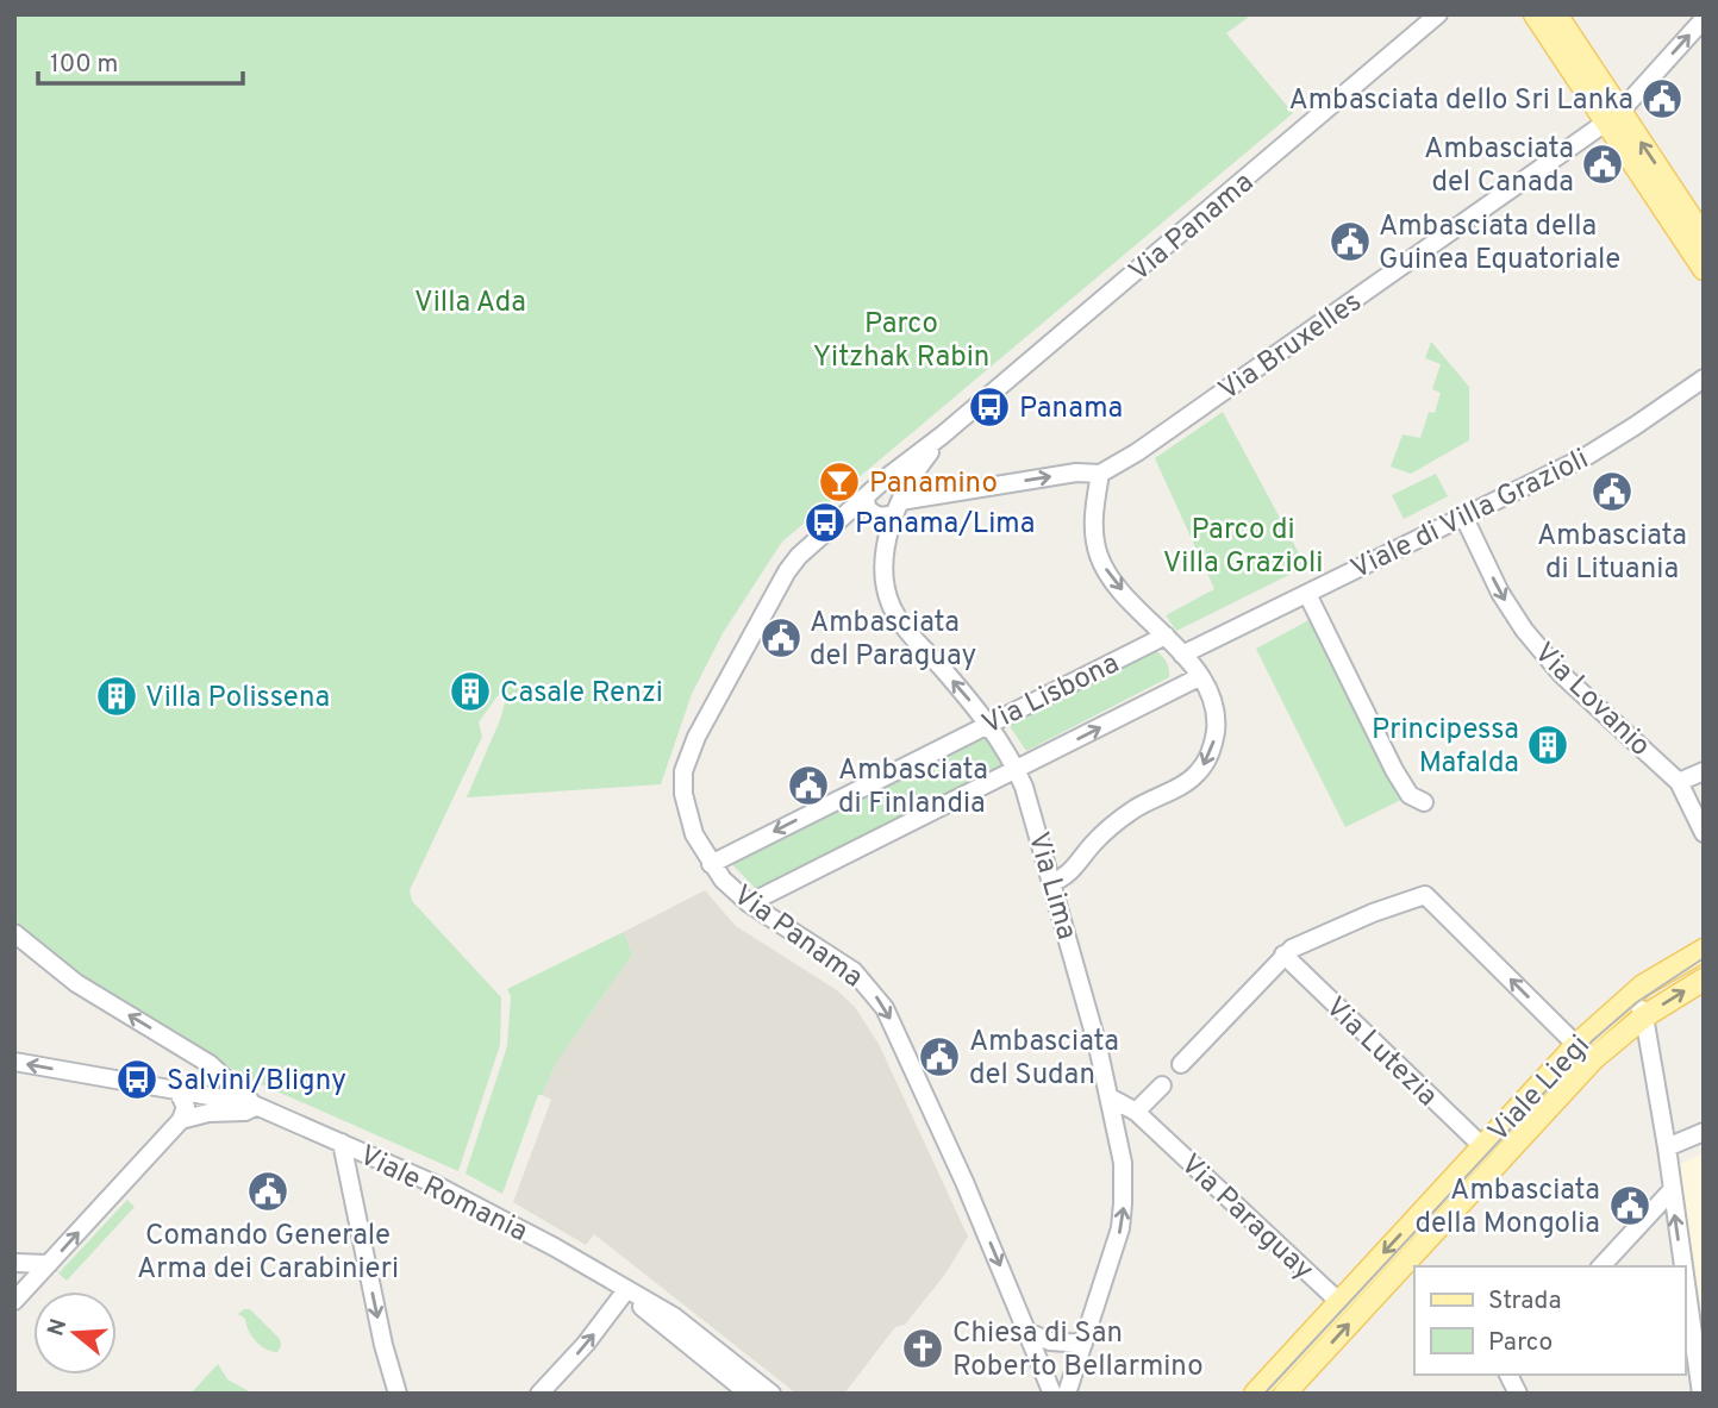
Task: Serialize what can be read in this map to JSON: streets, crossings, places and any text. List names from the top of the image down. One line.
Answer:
{"streets":{"main road":["Viale Liegi"],"street":["Via Panama","Via Bruxelles","Viale di Villa Grazioli","Via Lisbona","Via Lovanio","Via Lima","Via Lutezia","Viale Romania","Via Paraguay"]},"crossings":[["Via Panama","Via Lisbona"],["Via Panama","Via Lima"],["Viale di Villa Grazioli","Via Lovanio"],["Via Lisbona","Via Lima"],["Via Lima","Via Paraguay"],["Via Lutezia","Viale Liegi"],["Viale Liegi","Via Paraguay"]],"one_way":["Via Lovanio","Via Lima"],"parks":["Villa Ada","Parco Yitzhak Rabin","Parco di Villa Grazioli"],"places":{"public building":["Ambasciata dello Sri Lanka","Ambasciata del Canada","Ambasciata della Guinea Equatoriale","Ambasciata di Lituania","Ambasciata del Paraguay","Ambasciata di Finlandia","Ambasciata del Sudan","Comando Generale Arma dei Carabinieri","Ambasciata della Mongolia"],"bus stop":["Panama","Panama/Lima","Salvini/Bligny"],"bar":["Panamino"],"building":["Casale Renzi","Villa Polissena","Principessa Mafalda"],"church":["Chiesa di San Roberto Bellarmino"]},"legend":["Strada","Parco"],"scale_bar":"100 m","north":"left"}
